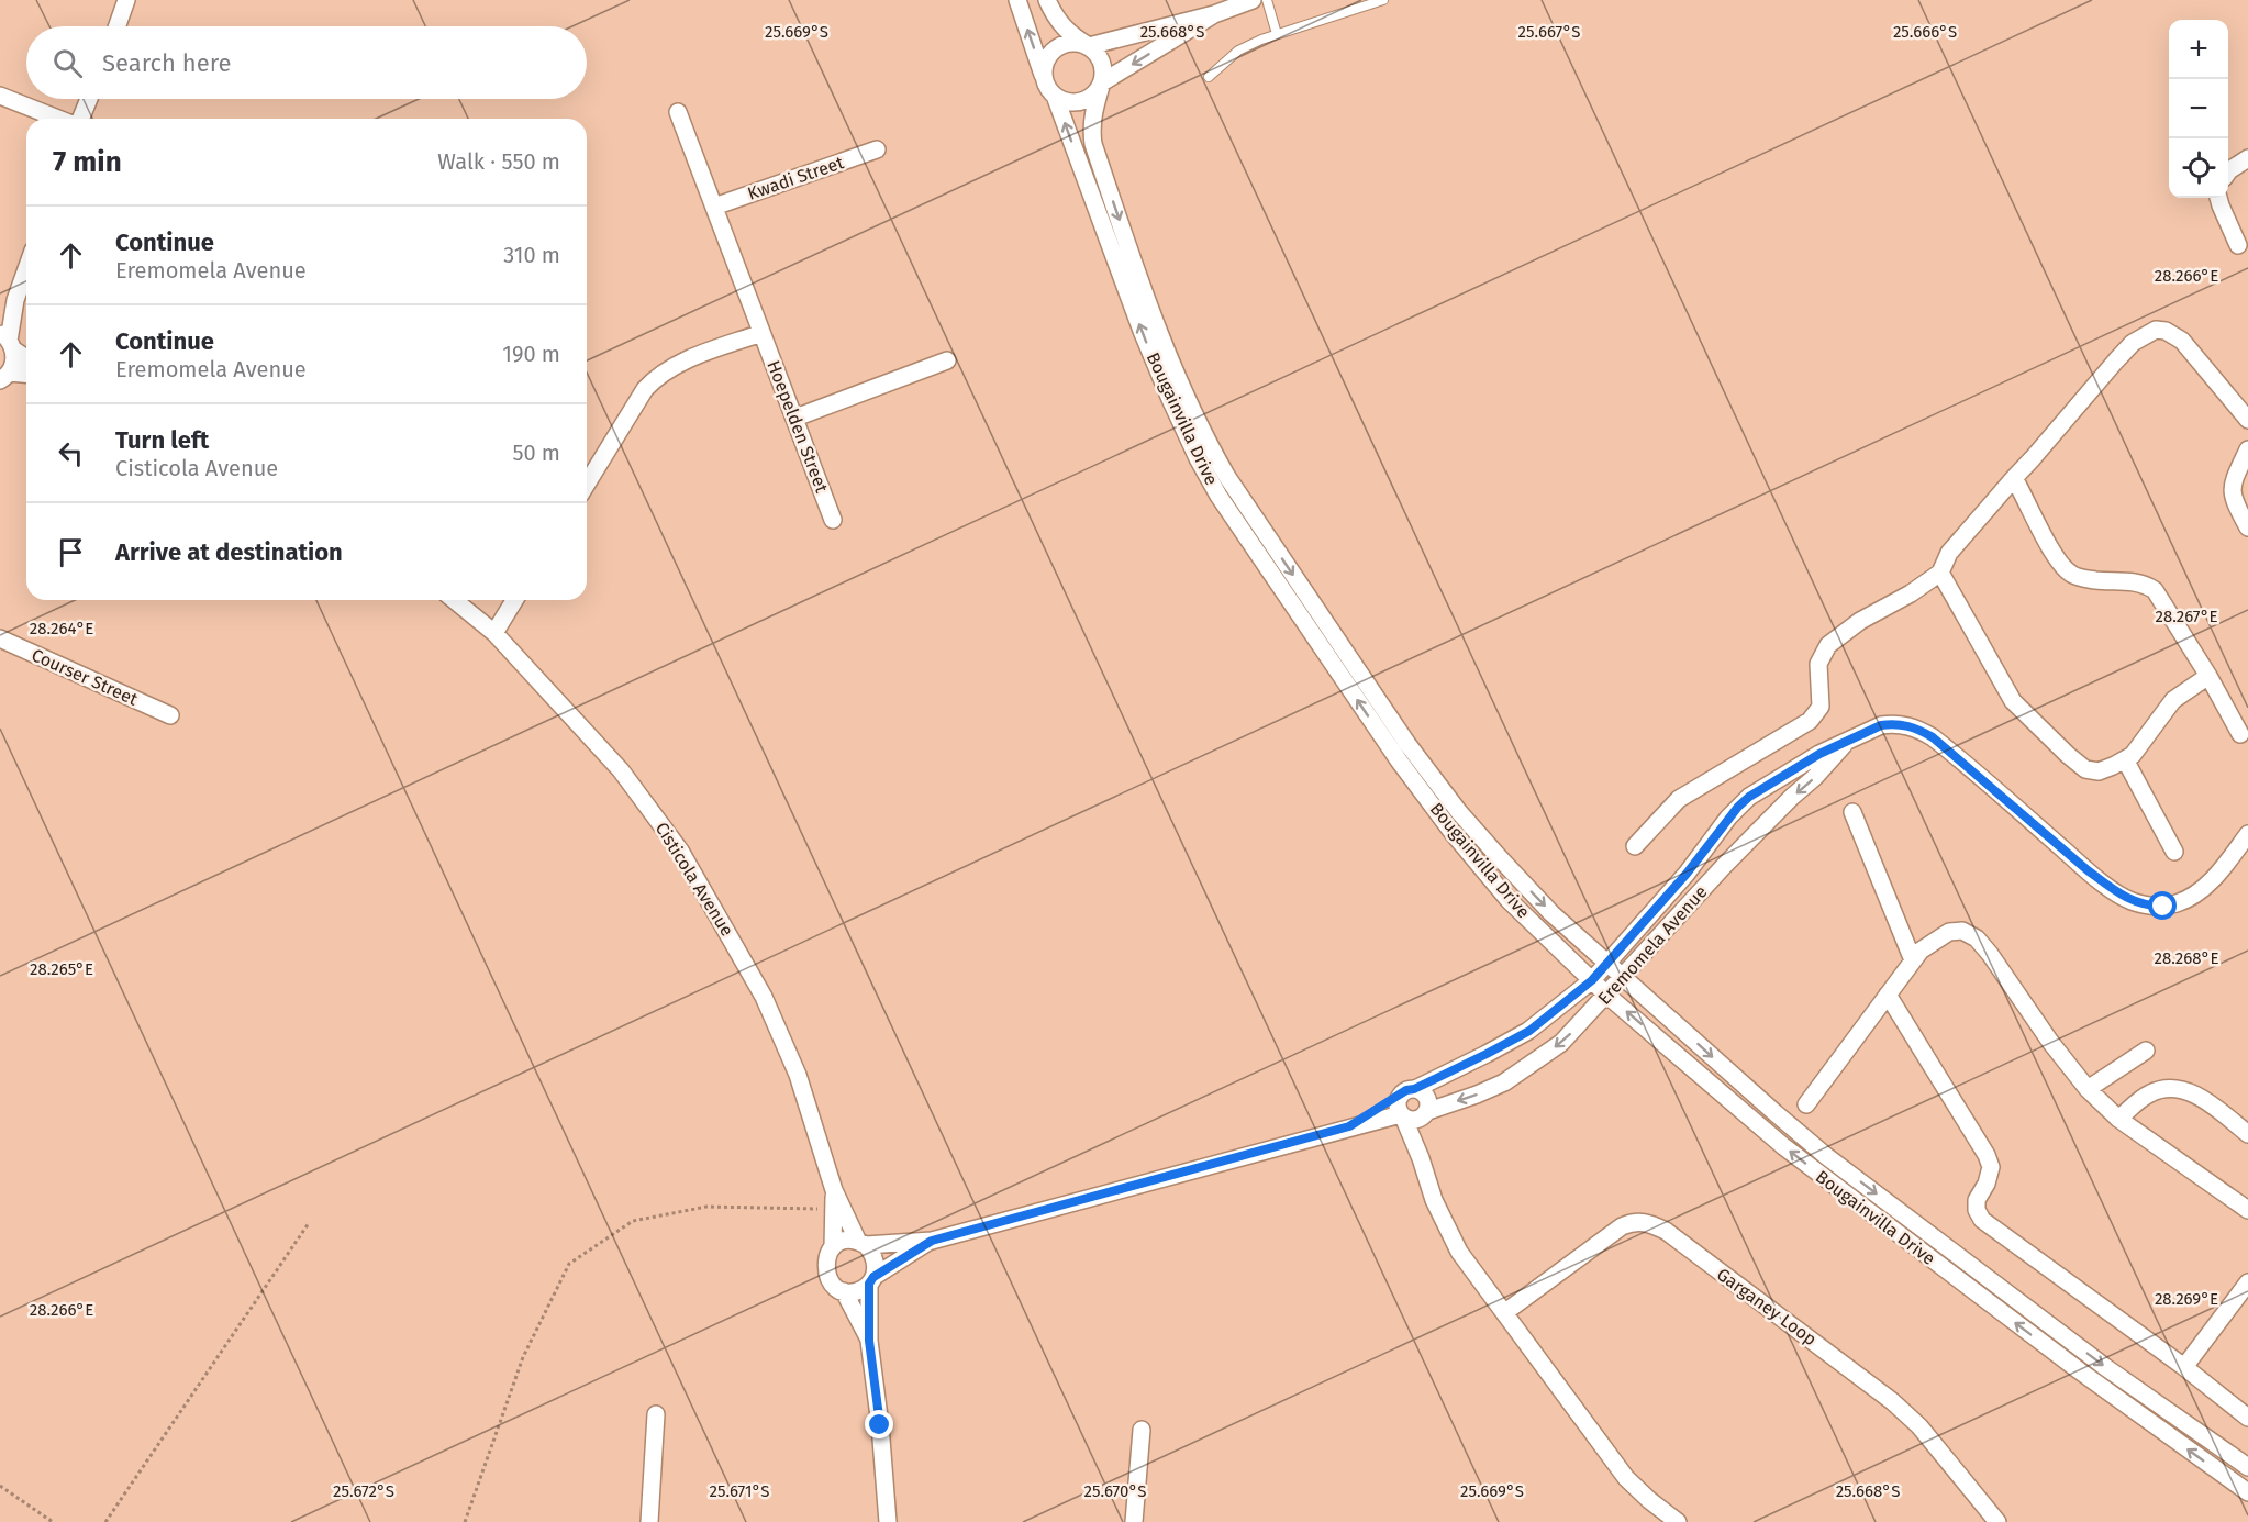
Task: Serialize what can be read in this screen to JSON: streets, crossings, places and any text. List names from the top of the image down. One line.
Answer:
{"streets":{"street":["Kwadi Street","Bougainvilla Drive","Hoepelden Street","Courser Street","Cisticola Avenue","Eremomela Avenue","Garganey Loop"]},"crossings":[["Bougainvilla Drive","Eremomela Avenue"],["Cisticola Avenue","Eremomela Avenue"]],"page":{"map_buttons":["+","−"],"search":"Search here","heading":["7 min","Walk · 550 m"],"list":[["Continue","Eremomela Avenue","310 m"],["Continue","Eremomela Avenue","190 m"],["Turn left","Cisticola Avenue","50 m"],"Arrive at destination"]},"coordinates":["25.669°S","25.668°S","25.667°S","25.666°S","28.266°E","28.267°E","28.264°E","28.268°E","28.265°E","28.269°E","25.672°S","25.671°S","25.670°S"]}
